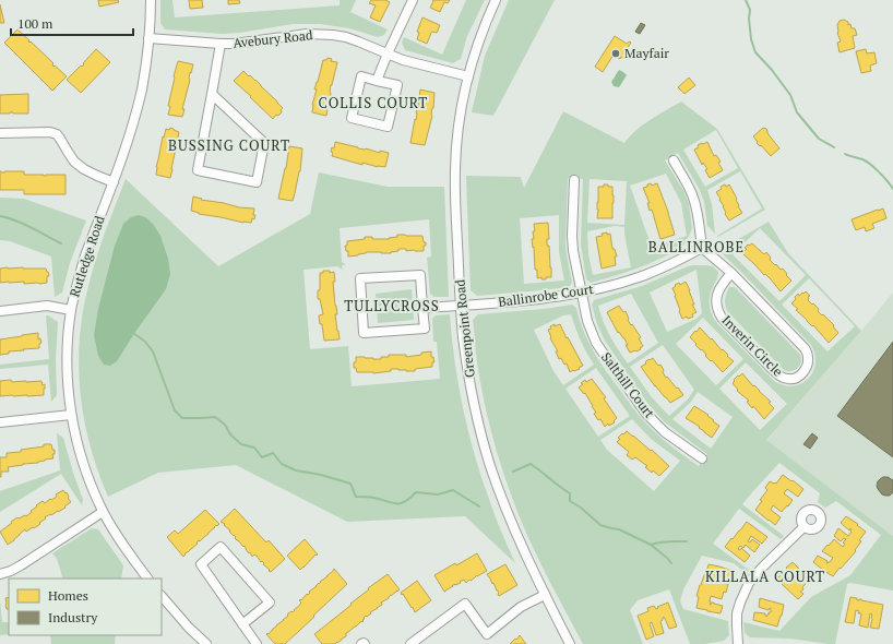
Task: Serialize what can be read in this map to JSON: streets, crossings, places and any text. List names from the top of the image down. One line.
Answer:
{"streets":{"street":["Avebury Road","Rutledge Road","Ballinrobe Court","Greenpoint Road","Inverin Circle","Salthill Court"]},"crossings":[["Avebury Road","Rutledge Road"],["Avebury Road","Greenpoint Road"],["Ballinrobe Court","Greenpoint Road"],["Ballinrobe Court","Inverin Circle"],["Ballinrobe Court","Salthill Court"]],"districts":["COLLIS COURT","BUSSING COURT","BALLINROBE","TULLYCROSS","KILLALA COURT"],"places":["Mayfair"],"legend":["Homes","Industry"],"scale_bar":"100 m"}
